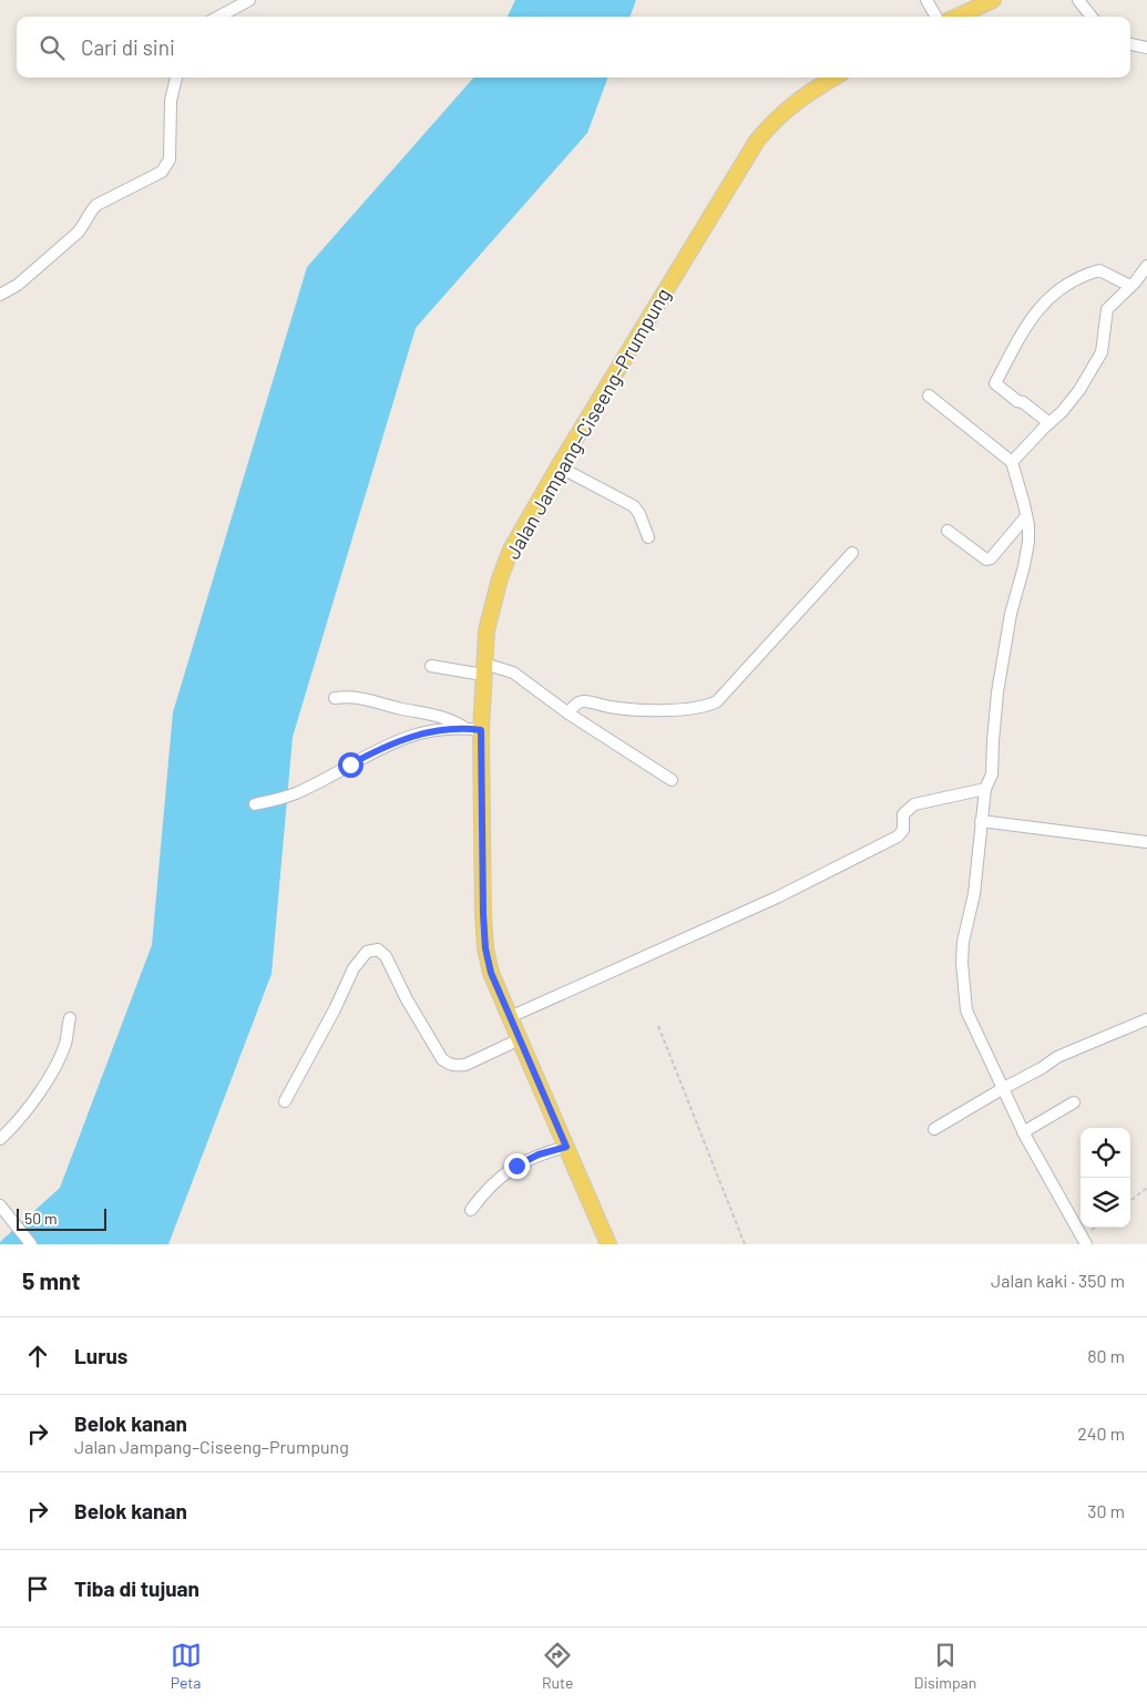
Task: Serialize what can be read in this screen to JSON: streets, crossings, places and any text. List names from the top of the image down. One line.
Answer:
{"streets":{"main road":["Jalan Jampang–Ciseeng–Prumpung"]},"scale_bar":"50 m","page":{"search":"Cari di sini","scale":"50 m","heading":["5 mnt","Jalan kaki · 350 m"],"list":[["Lurus","80 m"],["Belok kanan","Jalan Jampang–Ciseeng–Prumpung","240 m"],["Belok kanan","30 m"],"Tiba di tujuan"],"nav":["Peta","Rute","Disimpan"]}}
